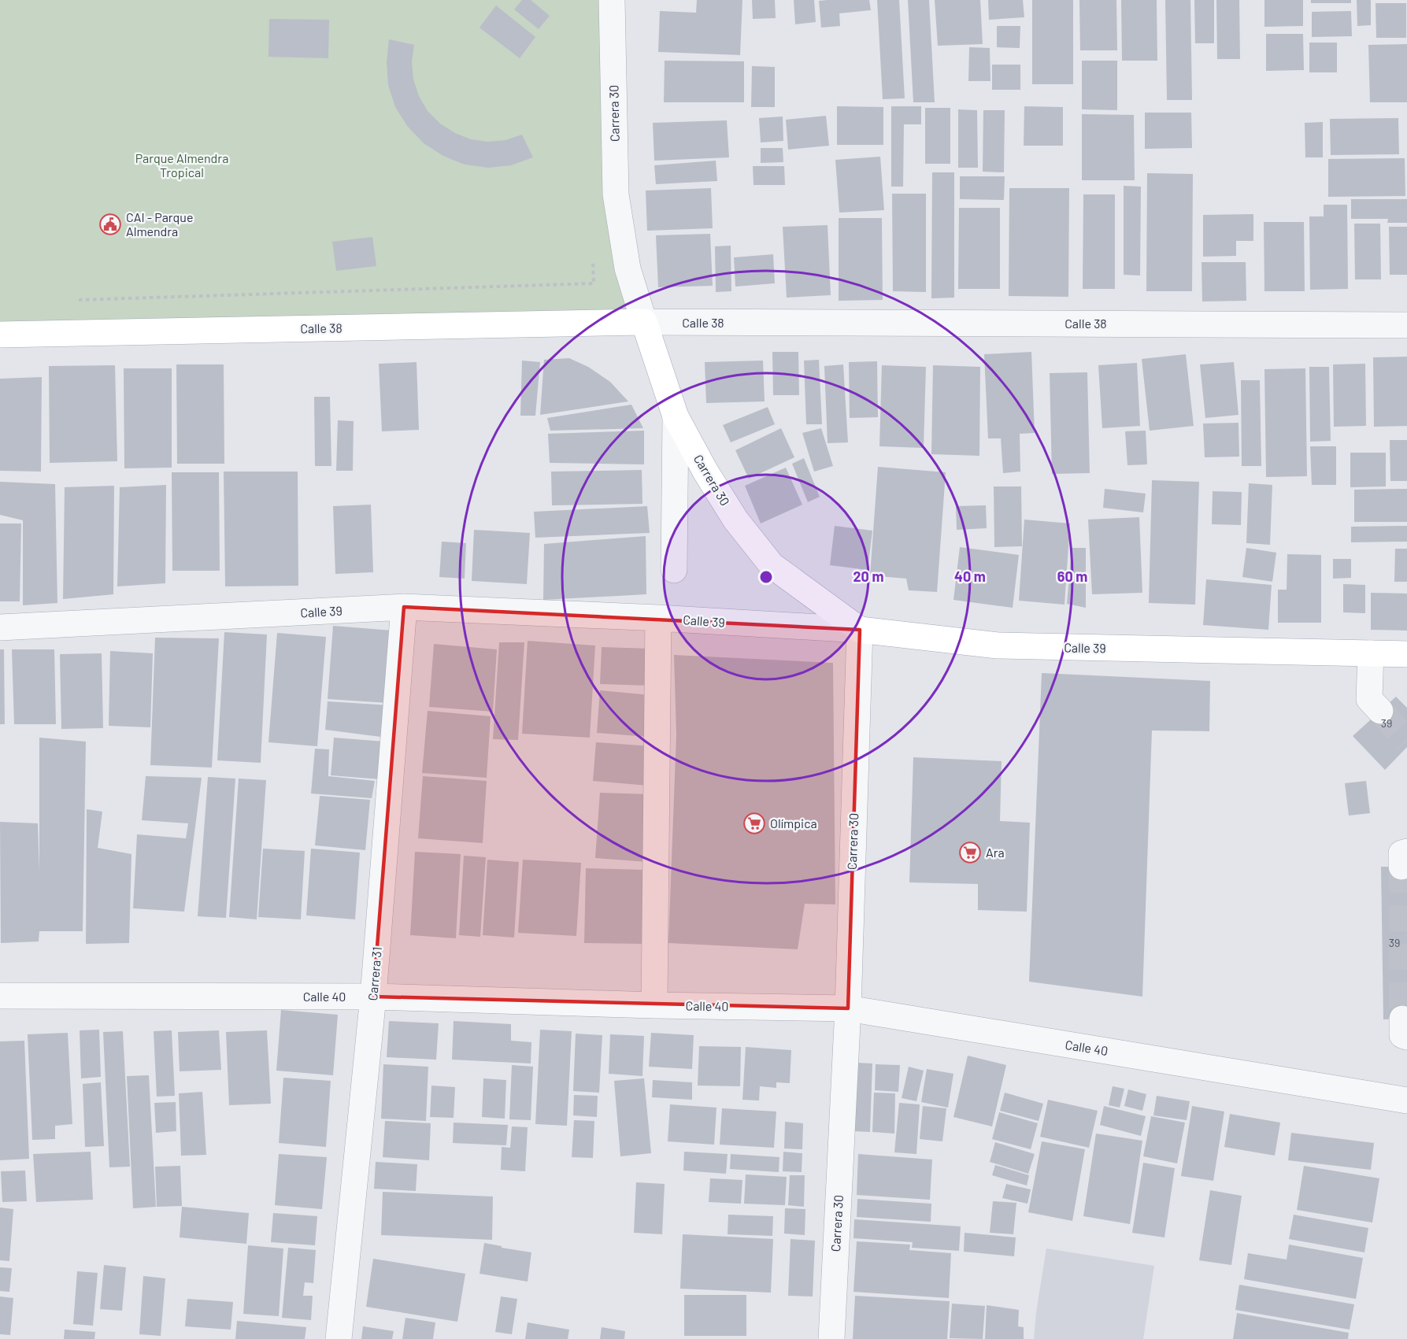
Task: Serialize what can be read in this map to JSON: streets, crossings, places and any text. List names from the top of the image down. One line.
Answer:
{"streets":{"main road":["Carrera 30","Calle 38","Calle 39"],"street":["Carrera 31","Calle 40"]},"crossings":[["Carrera 30","Calle 38"],["Carrera 30","Calle 39"],["Carrera 30","Calle 40"],["Calle 39","Carrera 31"],["Carrera 31","Calle 40"]],"parks":["Parque Almendra Tropical"],"places":{"public building":["CAI - Parque Almendra"],"supermarket":["Olímpica","Ara"]},"house_numbers":["39","39"],"rings":["20 m","40 m","60 m"]}
